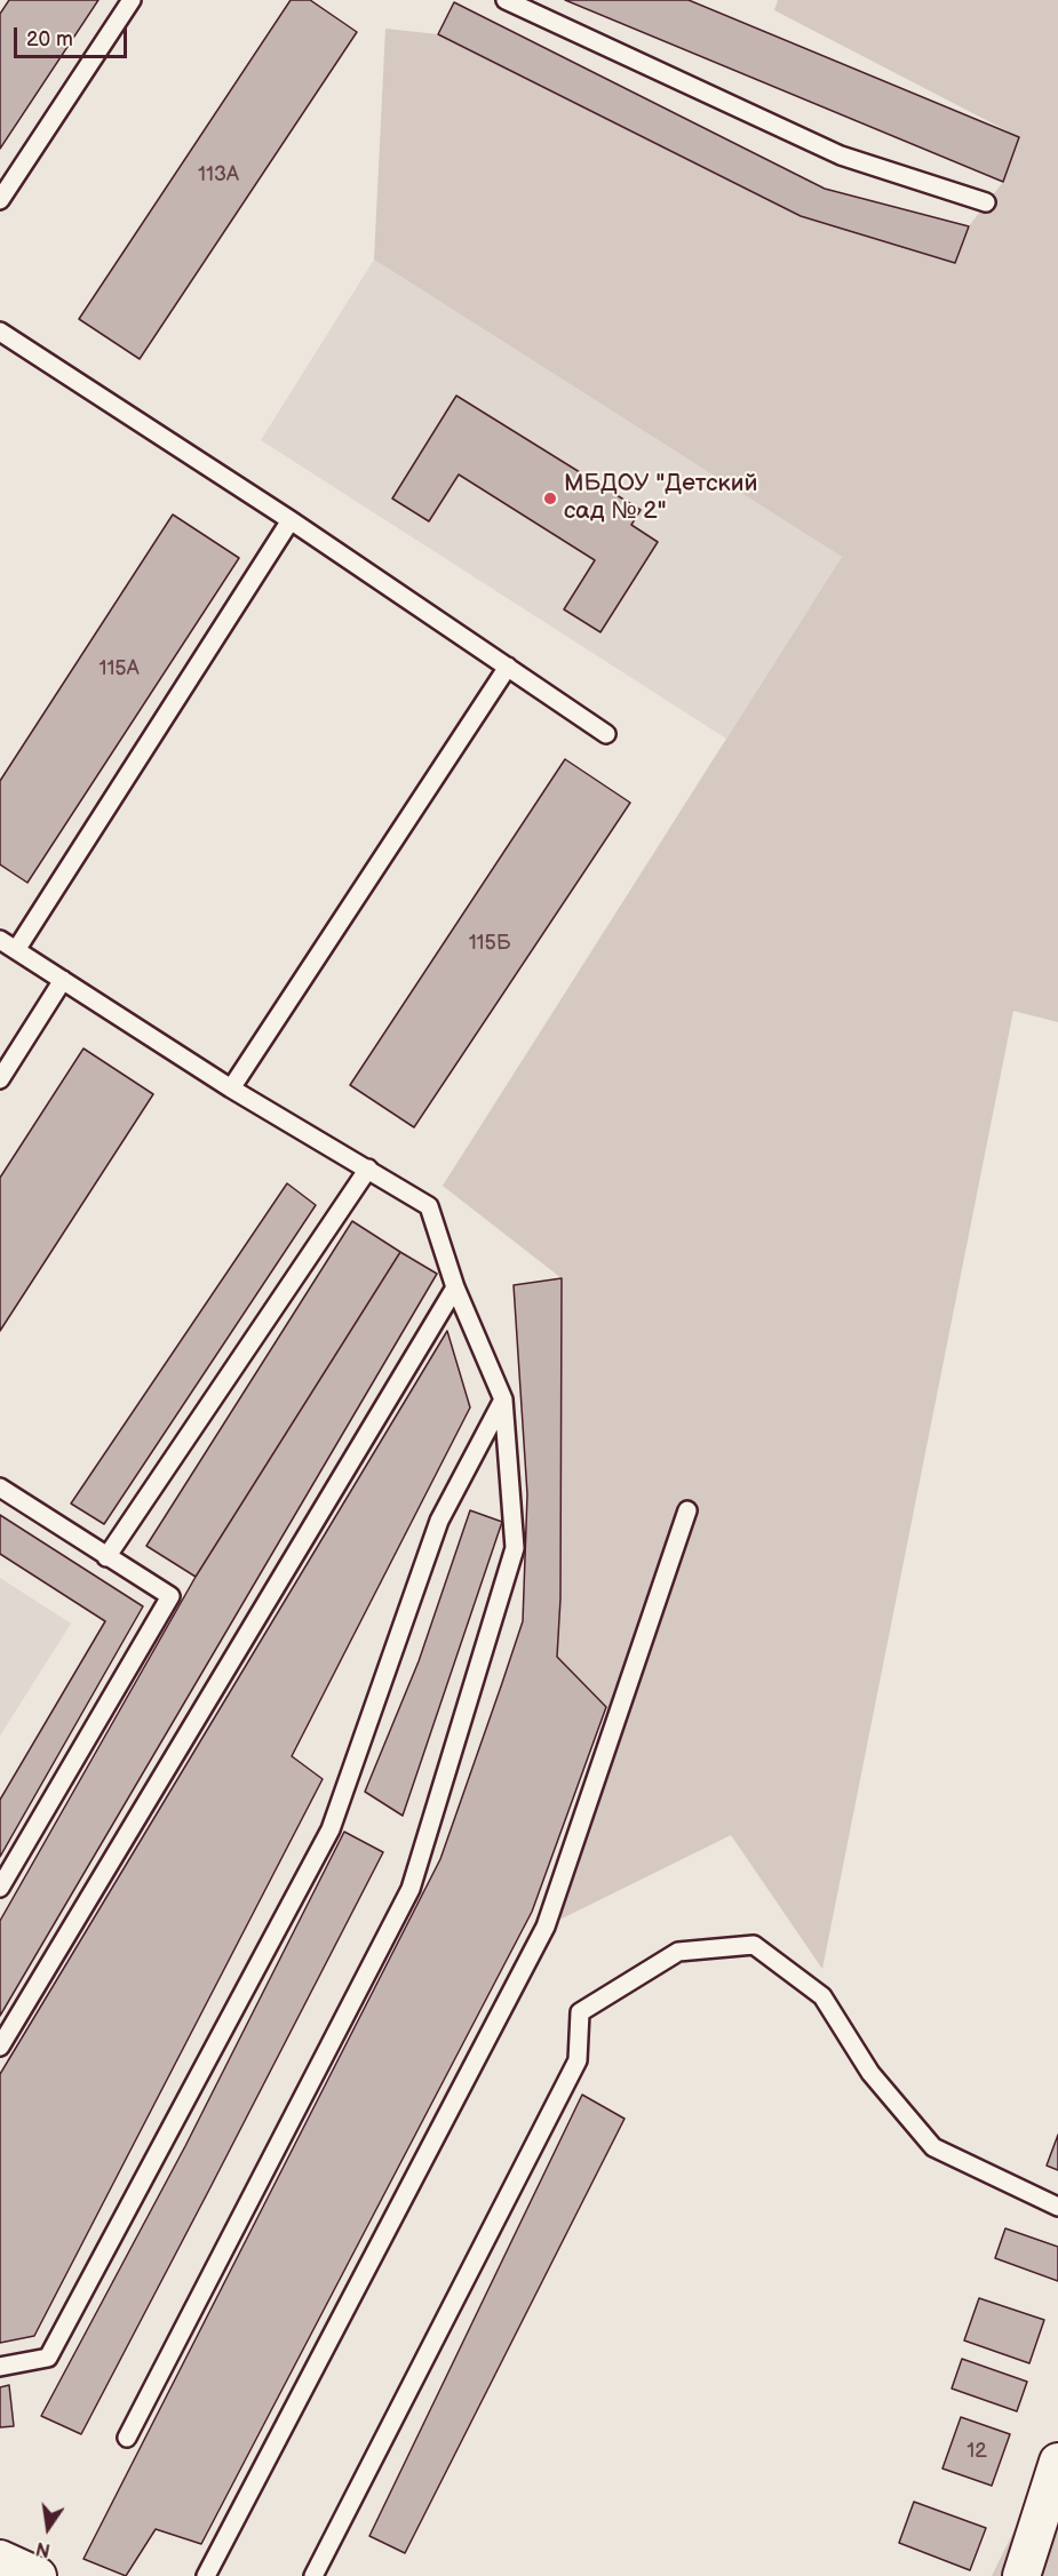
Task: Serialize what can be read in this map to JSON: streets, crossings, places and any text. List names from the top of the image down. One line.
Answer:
{"places":["МБДОУ \"Детский сад № 2\""],"house_numbers":["113А","115А","115Б","12"],"scale_bar":"20 m","north":"bottom"}
